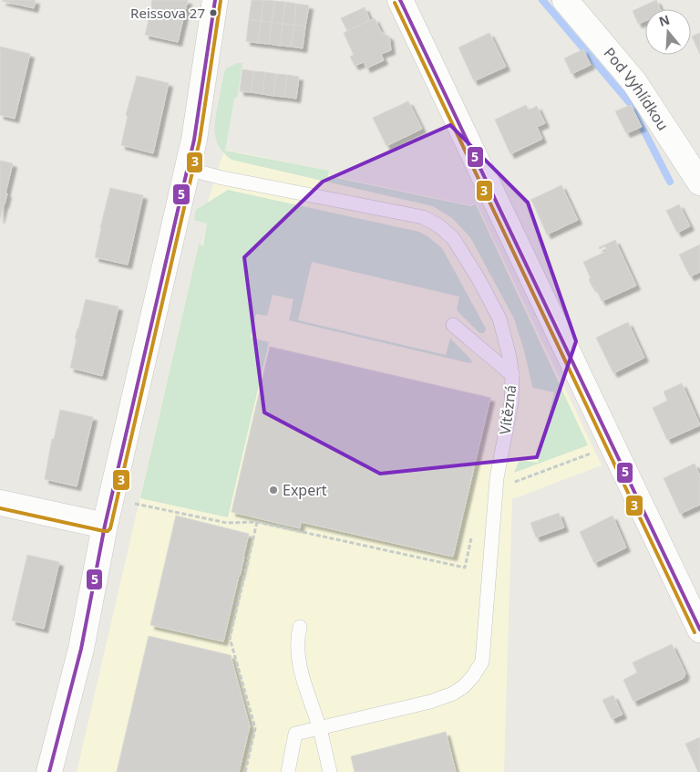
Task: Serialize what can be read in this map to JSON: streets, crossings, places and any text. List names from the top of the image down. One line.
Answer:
{"streets":{"street":["Pod Vyhlídkou"],"lane":["Vítězná"]},"places":["Reissova 27","Expert"],"lines":["transit line 5","transit line 3"],"north":"top"}
